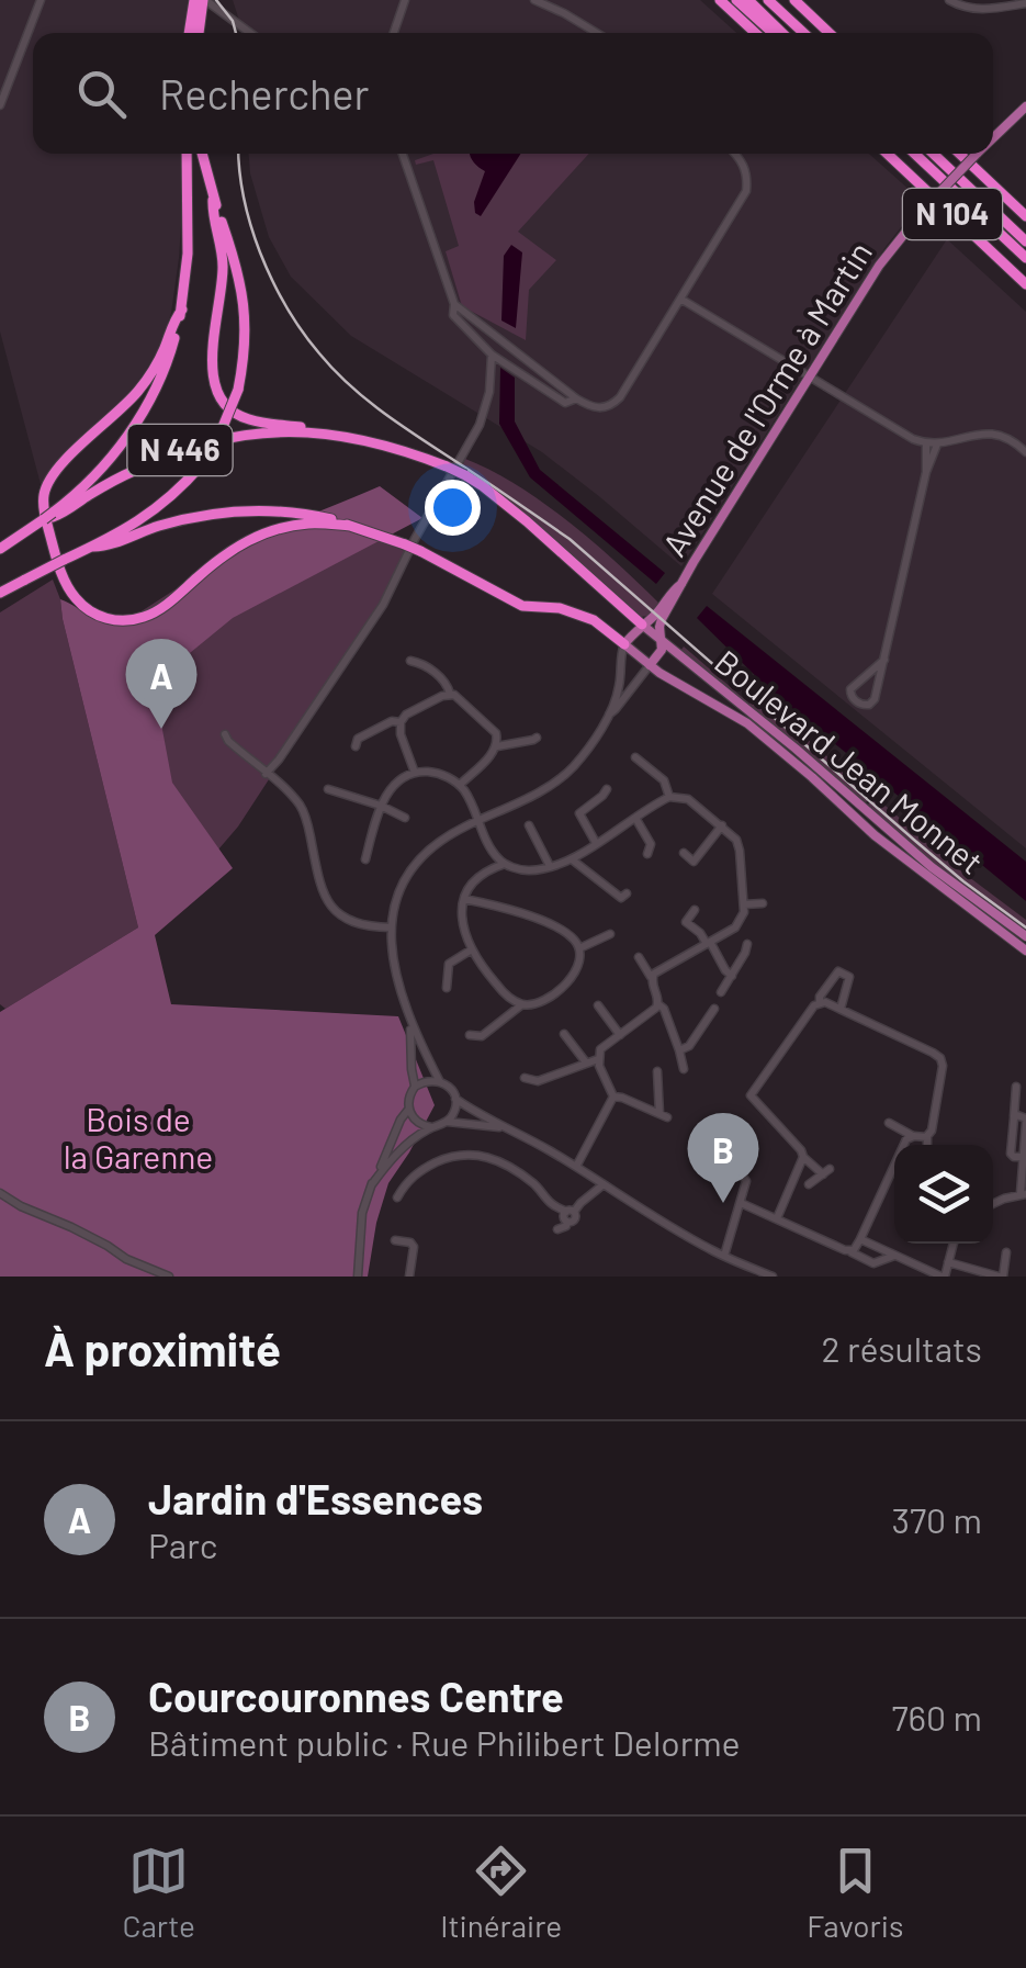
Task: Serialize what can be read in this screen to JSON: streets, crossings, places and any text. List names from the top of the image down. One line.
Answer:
{"streets":{"highway":["N 104","N 446"],"main road":["Avenue de l'Orme à Martin","Boulevard Jean Monnet"]},"crossings":[["Avenue de l'Orme à Martin","N 446"],["Avenue de l'Orme à Martin","Boulevard Jean Monnet"],["N 446","Boulevard Jean Monnet"]],"parks":["Bois de la Garenne"],"page":{"search":"Rechercher","pins":["A","B"],"heading":["À proximité","2 résultats"],"list":[{"mark":"A","name":"Jardin d'Essences","note":"Parc","value":"370 m"},{"mark":"B","name":"Courcouronnes Centre","note":"Bâtiment public · Rue Philibert Delorme","value":"760 m"}],"nav":["Carte","Itinéraire","Favoris"]}}
